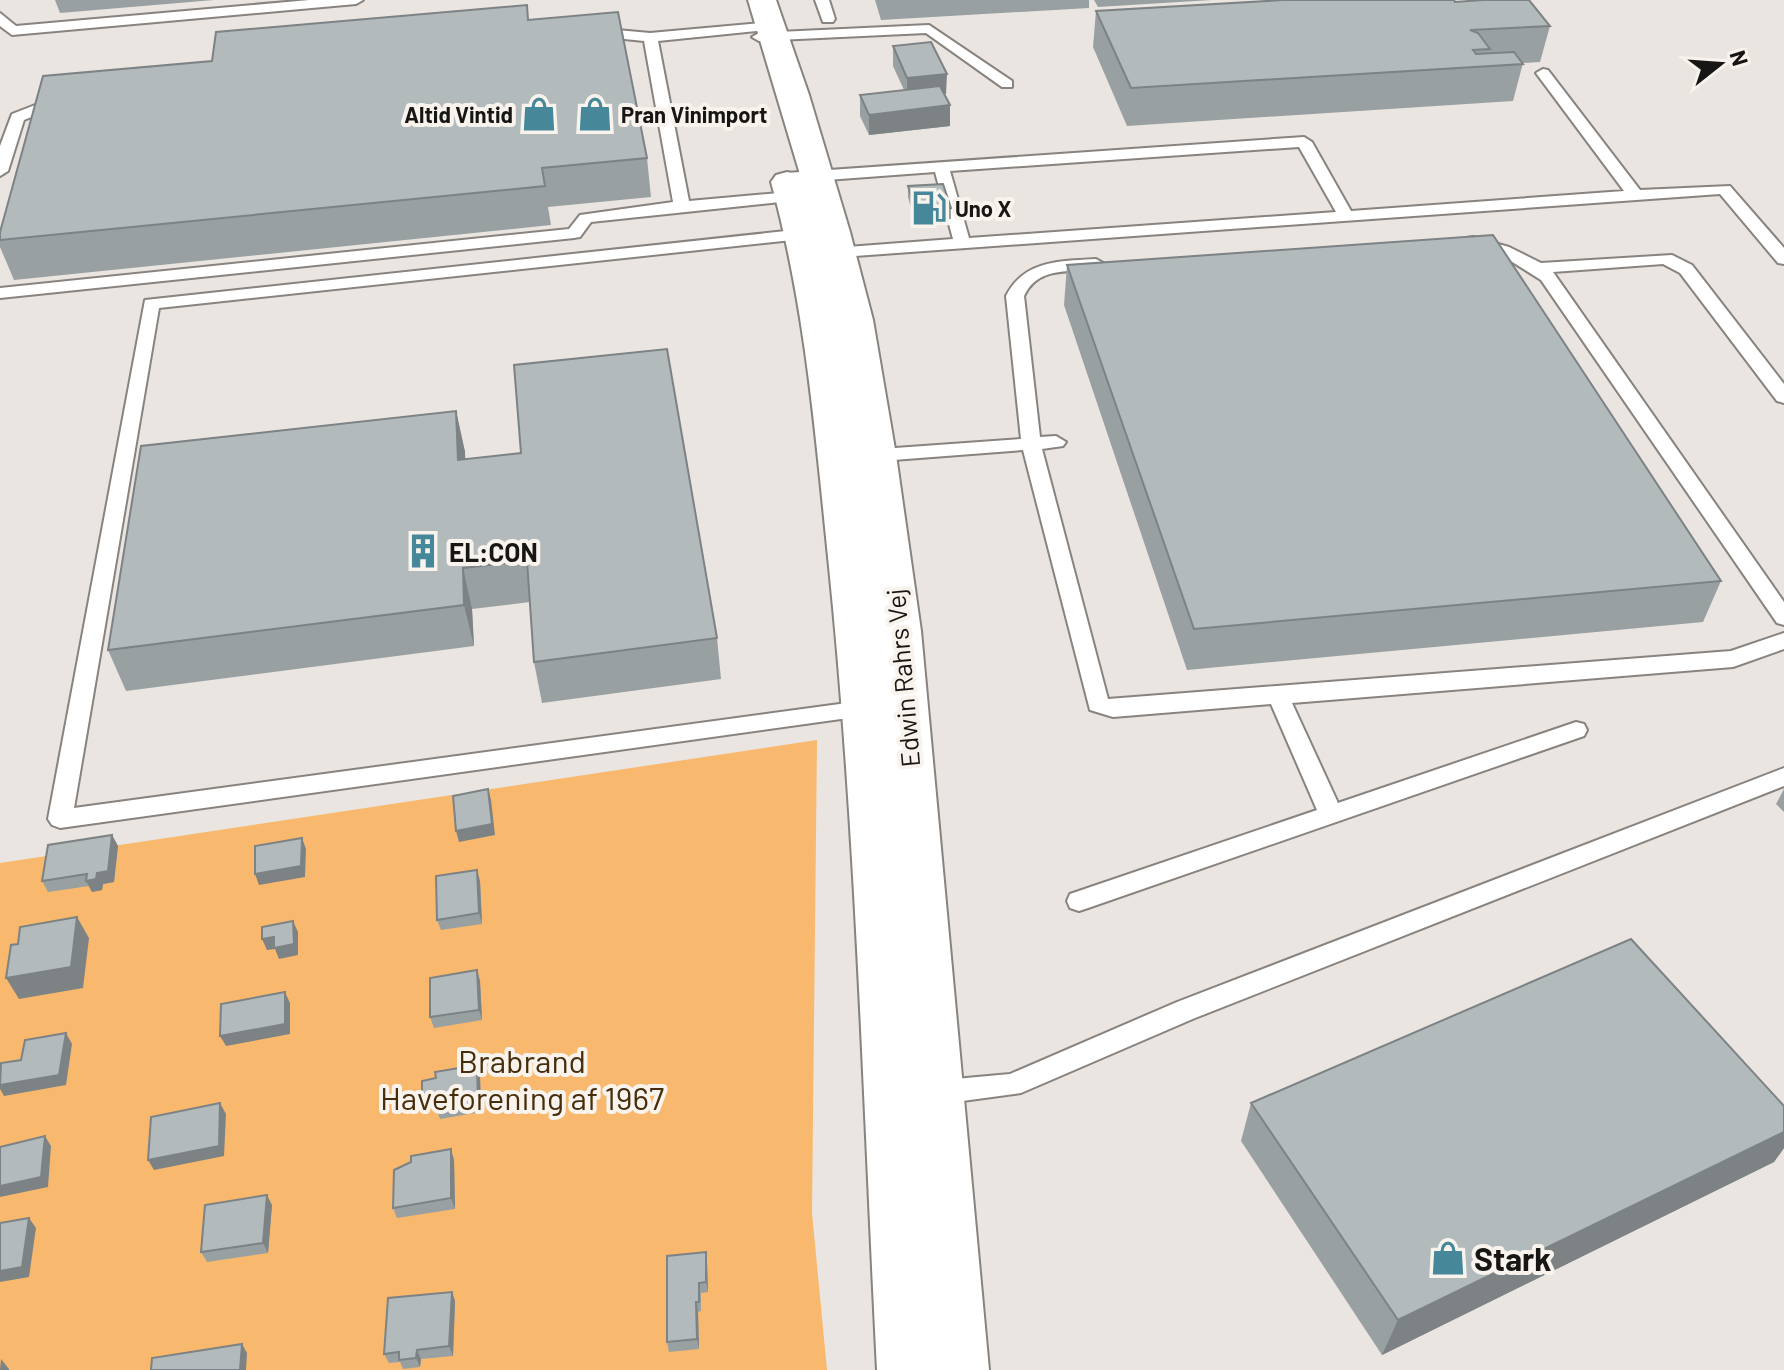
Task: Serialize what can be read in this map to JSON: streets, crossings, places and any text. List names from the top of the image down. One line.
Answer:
{"streets":{"street":["Edwin Rahrs Vej"]},"parks":["Brabrand Haveforening af 1967"],"places":{"shop":["Altid Vintid","Pran Vinimport","Stark"],"fuel station":["Uno X"],"building":["EL:CON"]},"north":"right"}
